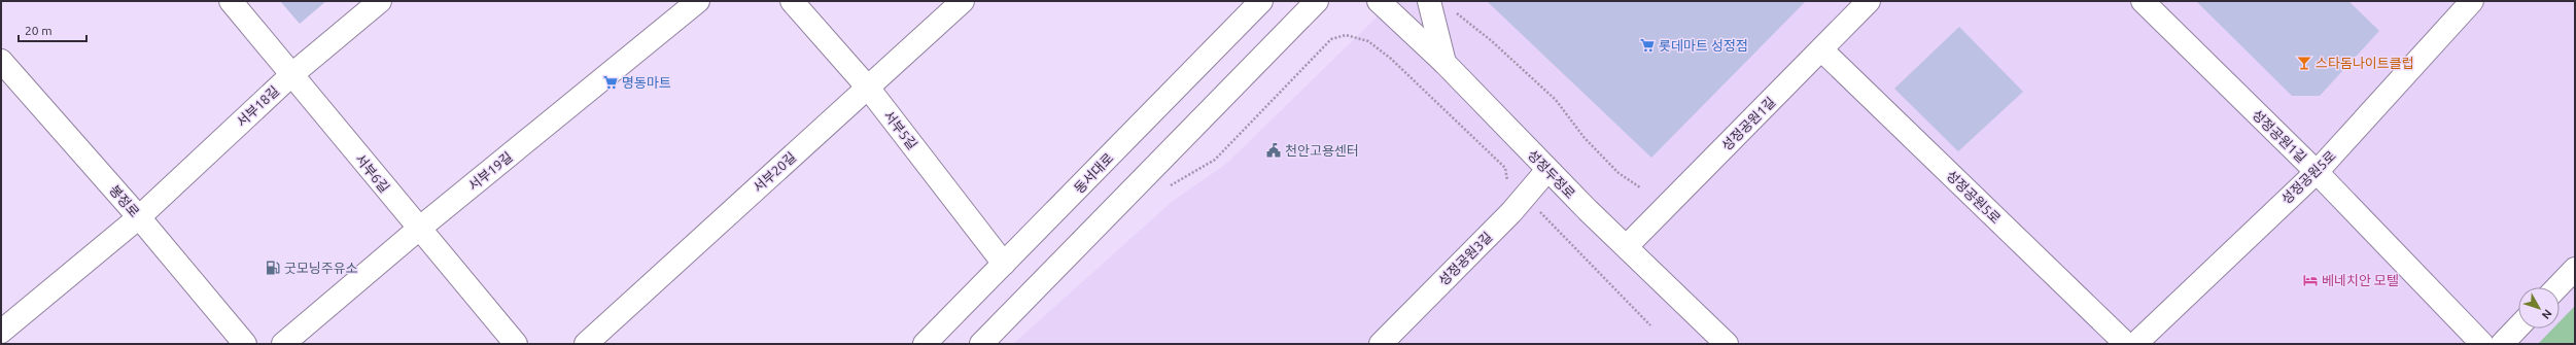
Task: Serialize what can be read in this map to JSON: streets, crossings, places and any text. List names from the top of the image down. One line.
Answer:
{"streets":{"street":["서부18길","성정공원1길","서부5길","서부19길","서부20길","서부6길","동서대로","성정두정로","성정공원5로","봉정로","성정공원3길"]},"crossings":[["서부18길","서부6길"],["서부18길","봉정로"],["성정공원1길","성정두정로"],["성정공원1길","성정공원5로"],["서부5길","서부20길"],["서부5길","동서대로"],["서부19길","서부6길"],["성정두정로","성정공원3길"]],"places":{"supermarket":["롯데마트 성정점","명동마트"],"bar":["스타돔나이트클럽"],"public building":["천안고용센터"],"fuel station":["굿모닝주유소"],"hotel":["베네치안 모텔"]},"scale_bar":"20 m","north":"bottom right"}
